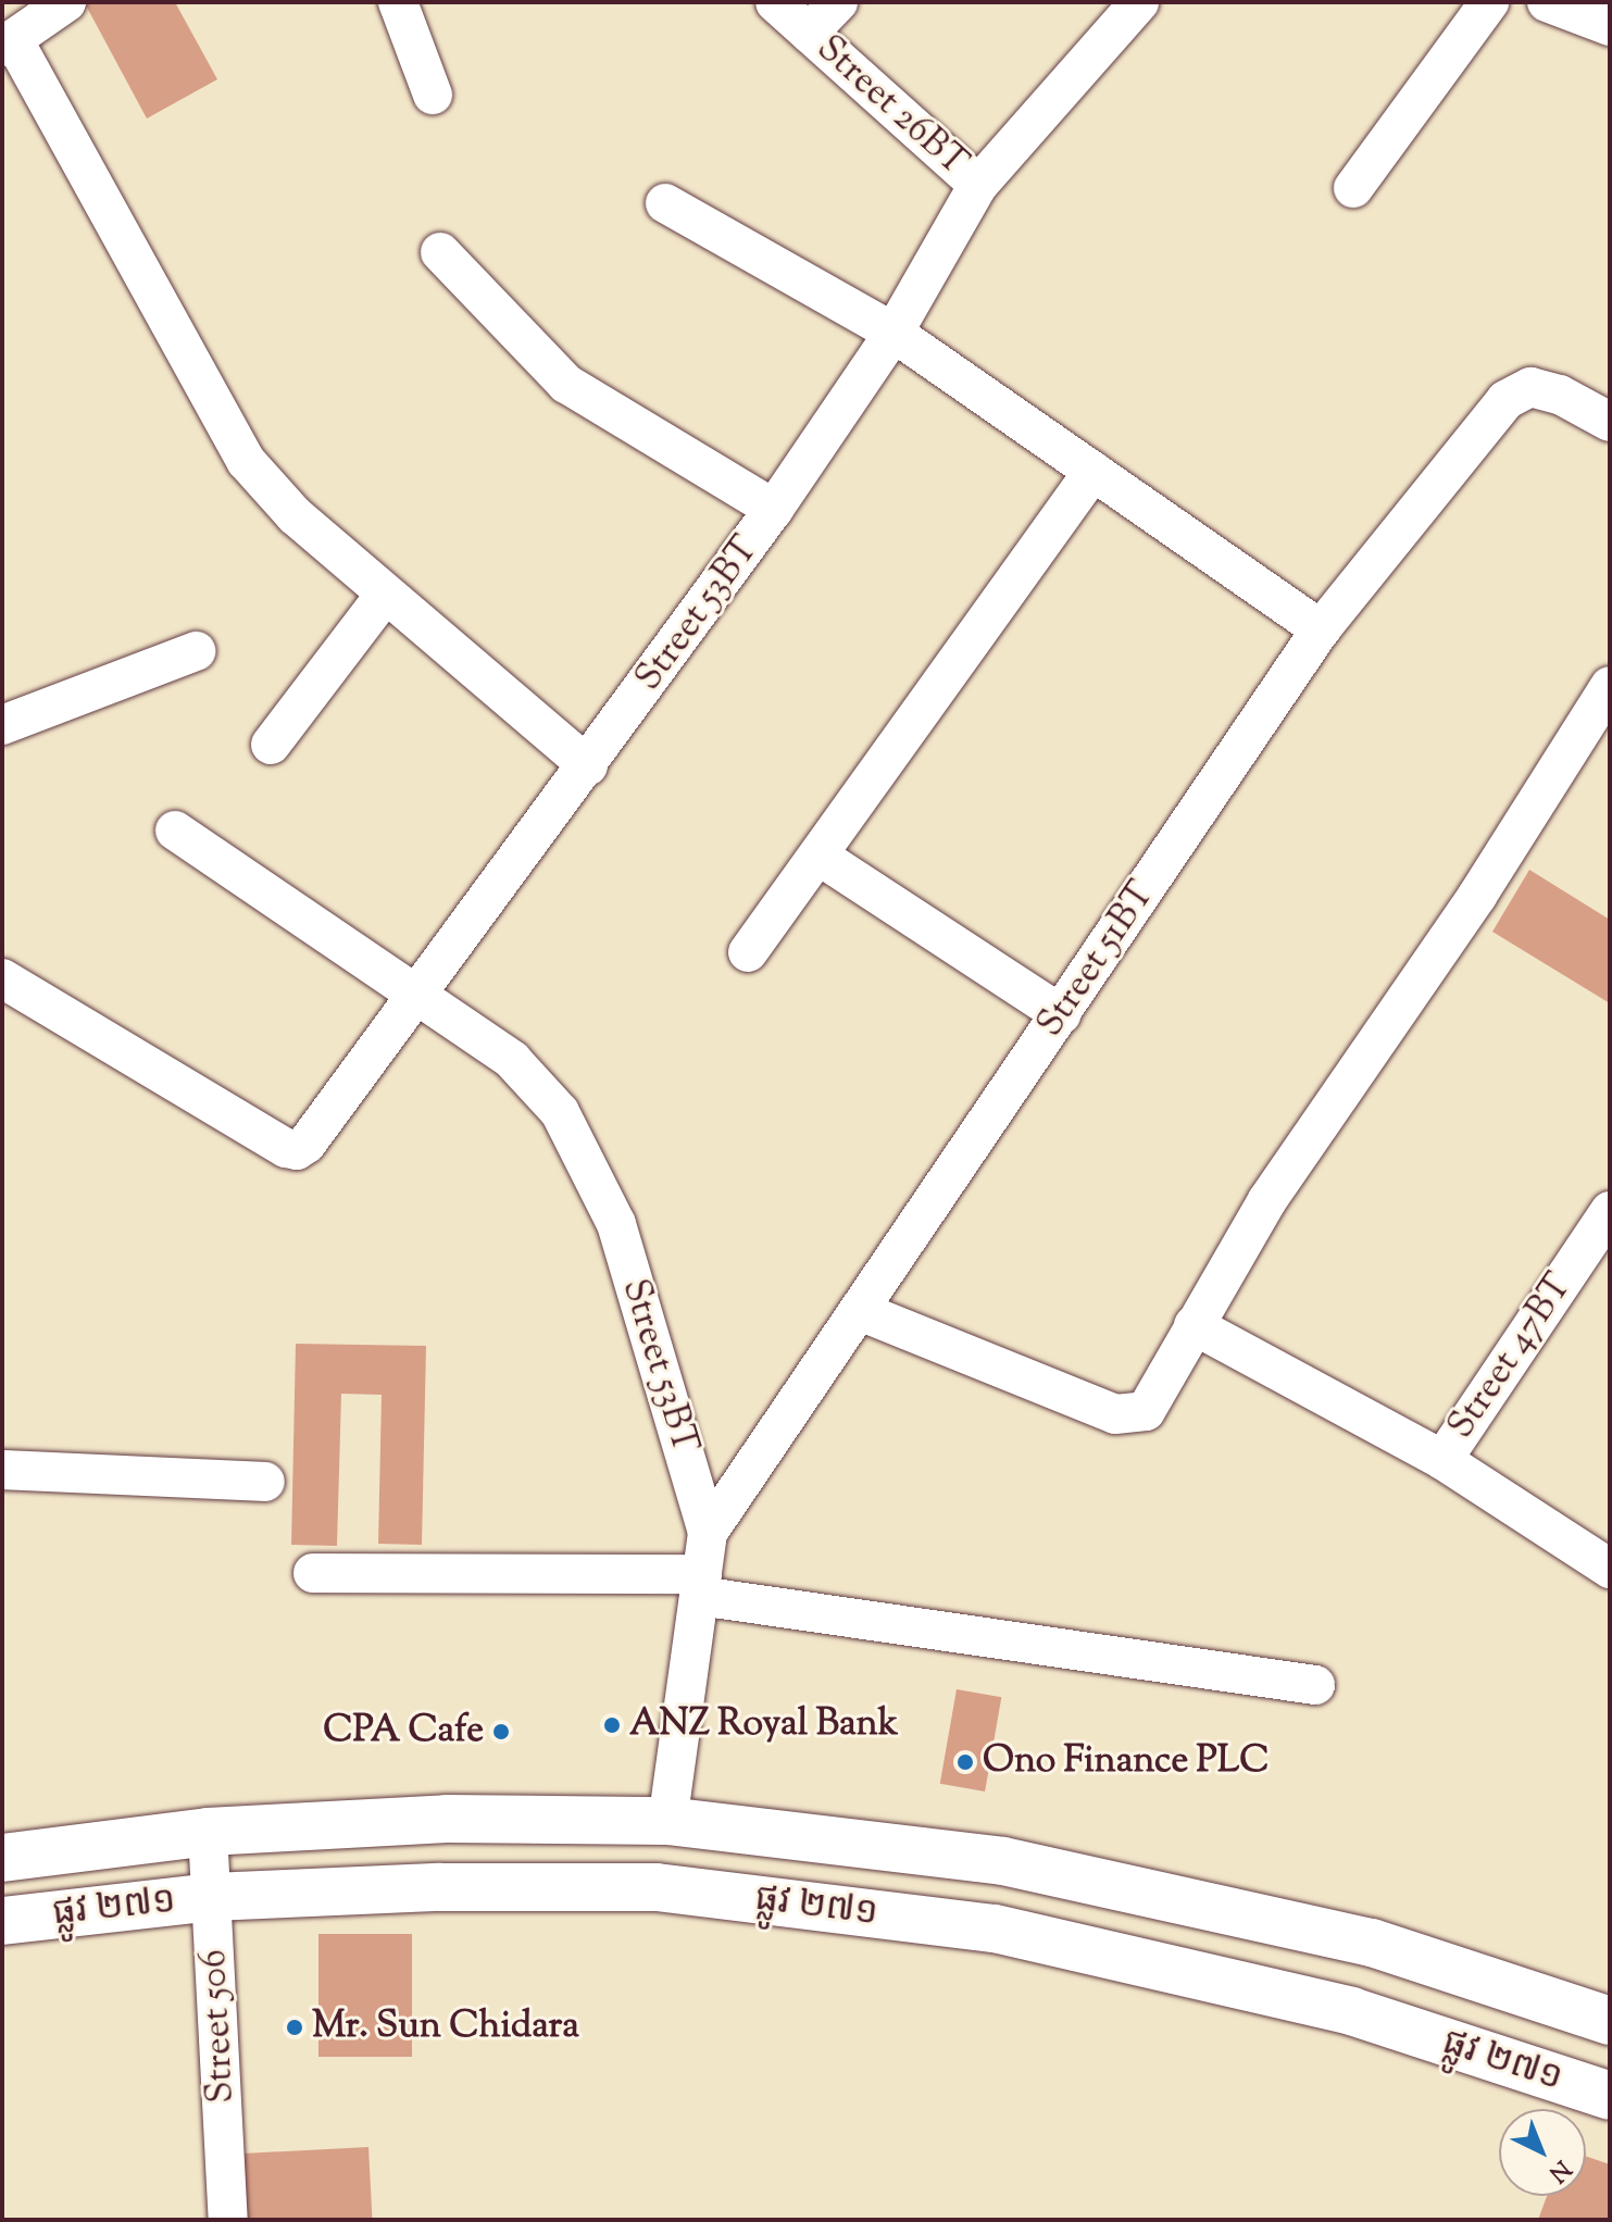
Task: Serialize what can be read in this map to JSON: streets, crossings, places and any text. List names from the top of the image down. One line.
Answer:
{"streets":{"main road":["ផ្លូវ ២៧១"],"street":["Street 26BT","Street 53BT","Street 51BT","Street 47BT","Street 506"]},"crossings":[["Street 26BT","Street 53BT"],["Street 53BT","Street 51BT"],["Street 53BT","ផ្លូវ ២៧១"],["ផ្លូវ ២៧១","Street 506"]],"places":["ANZ Royal Bank","CPA Cafe","Ono Finance PLC","Mr. Sun Chidara"],"north":"bottom right"}
